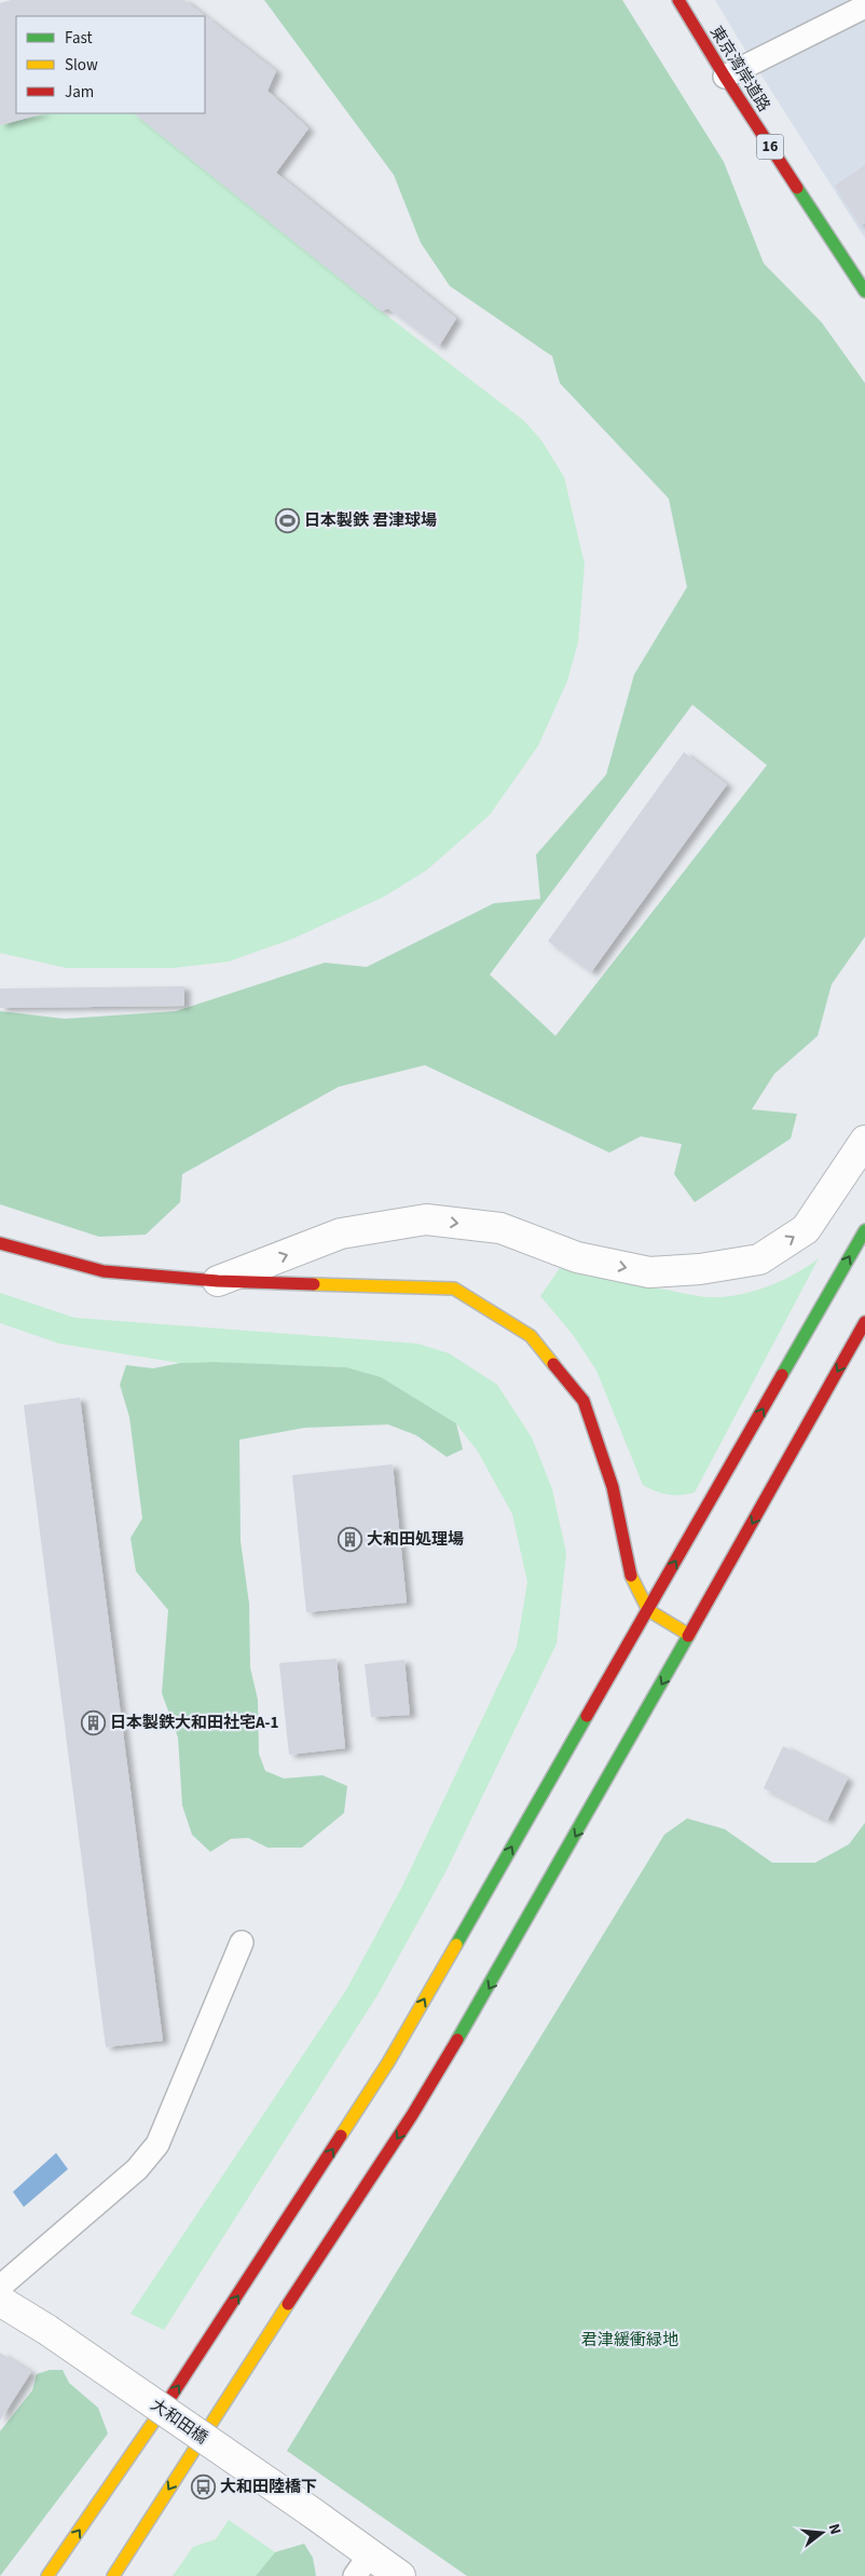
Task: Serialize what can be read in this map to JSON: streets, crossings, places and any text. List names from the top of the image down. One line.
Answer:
{"streets":{"main road":["東京湾岸道路","16"],"street":["大和田橋"]},"parks":["君津緩衝緑地"],"places":{"sports":["日本製鉄 君津球場"],"building":["大和田処理場","日本製鉄大和田社宅A-1"],"bus stop":["大和田陸橋下"]},"legend":["Fast","Slow","Jam"],"north":"right"}
